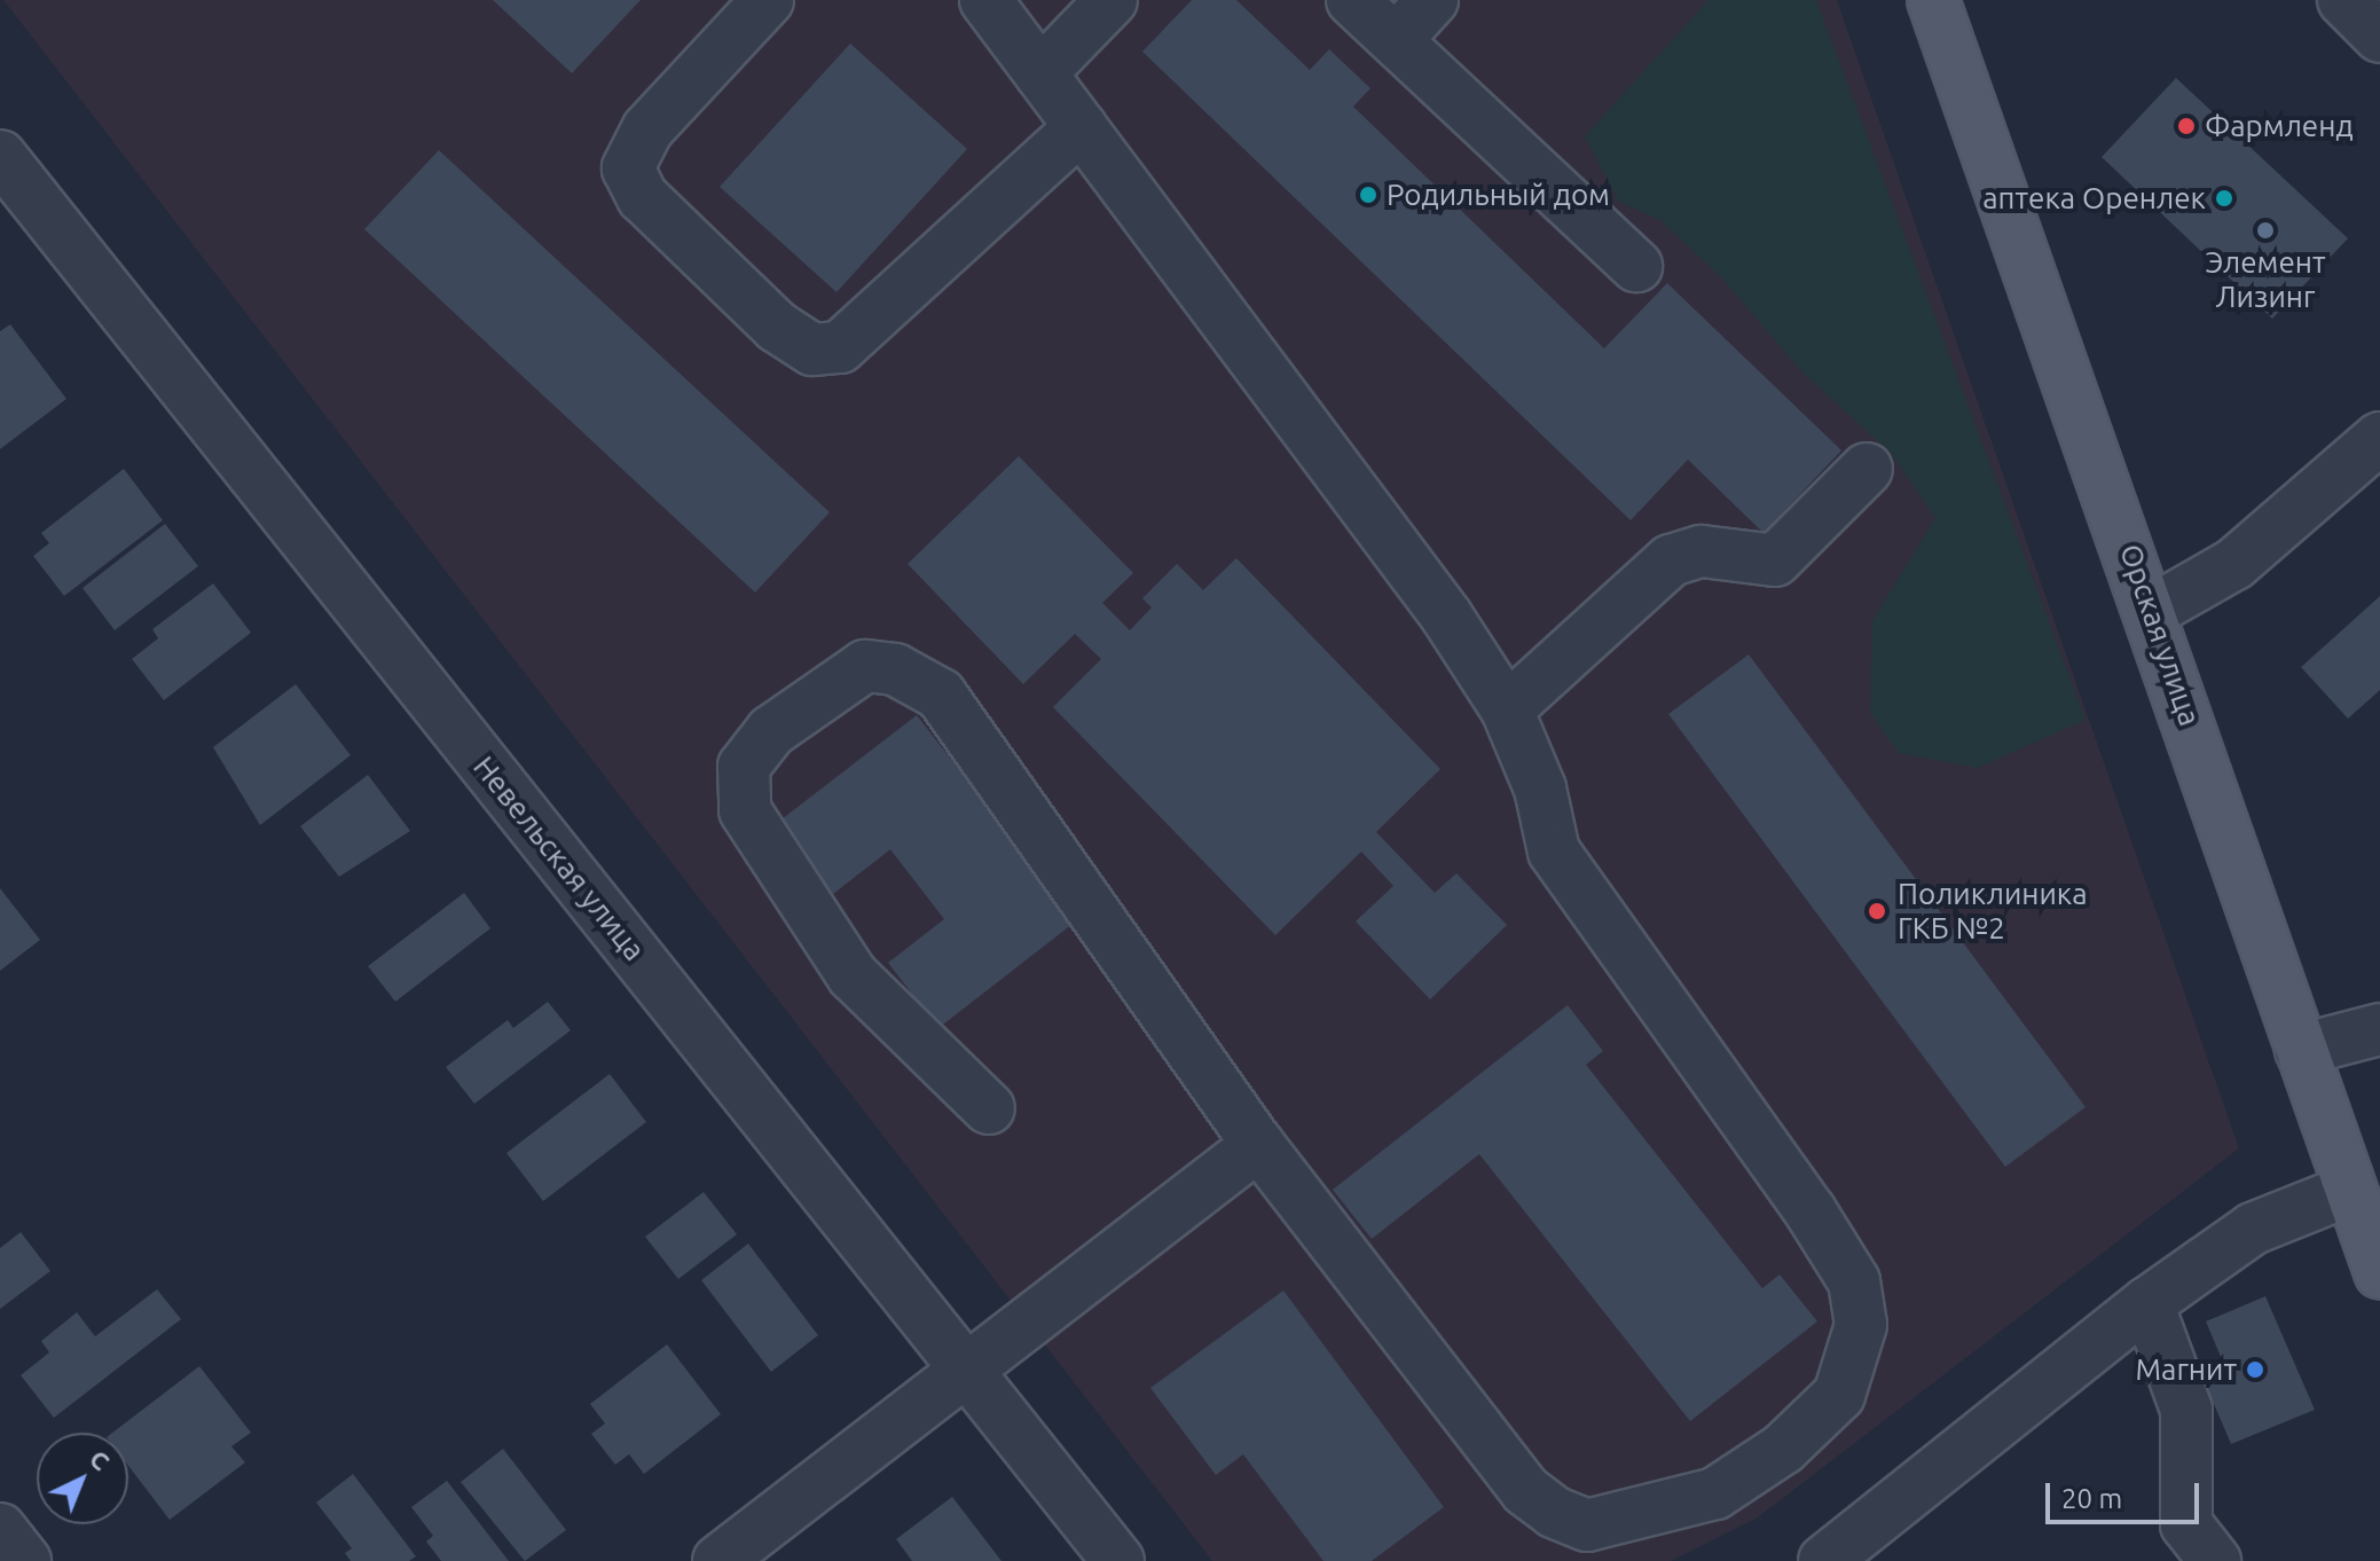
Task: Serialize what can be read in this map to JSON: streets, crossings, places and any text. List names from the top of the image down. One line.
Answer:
{"streets":{"main road":["Орская улица"],"street":["Невельская улица"]},"places":["Фармленд","Родильный дом","аптека Оренлек","Элемент Лизинг","Поликлиника ГКБ №2","Магнит"],"scale_bar":"20 m","north":"top right"}
